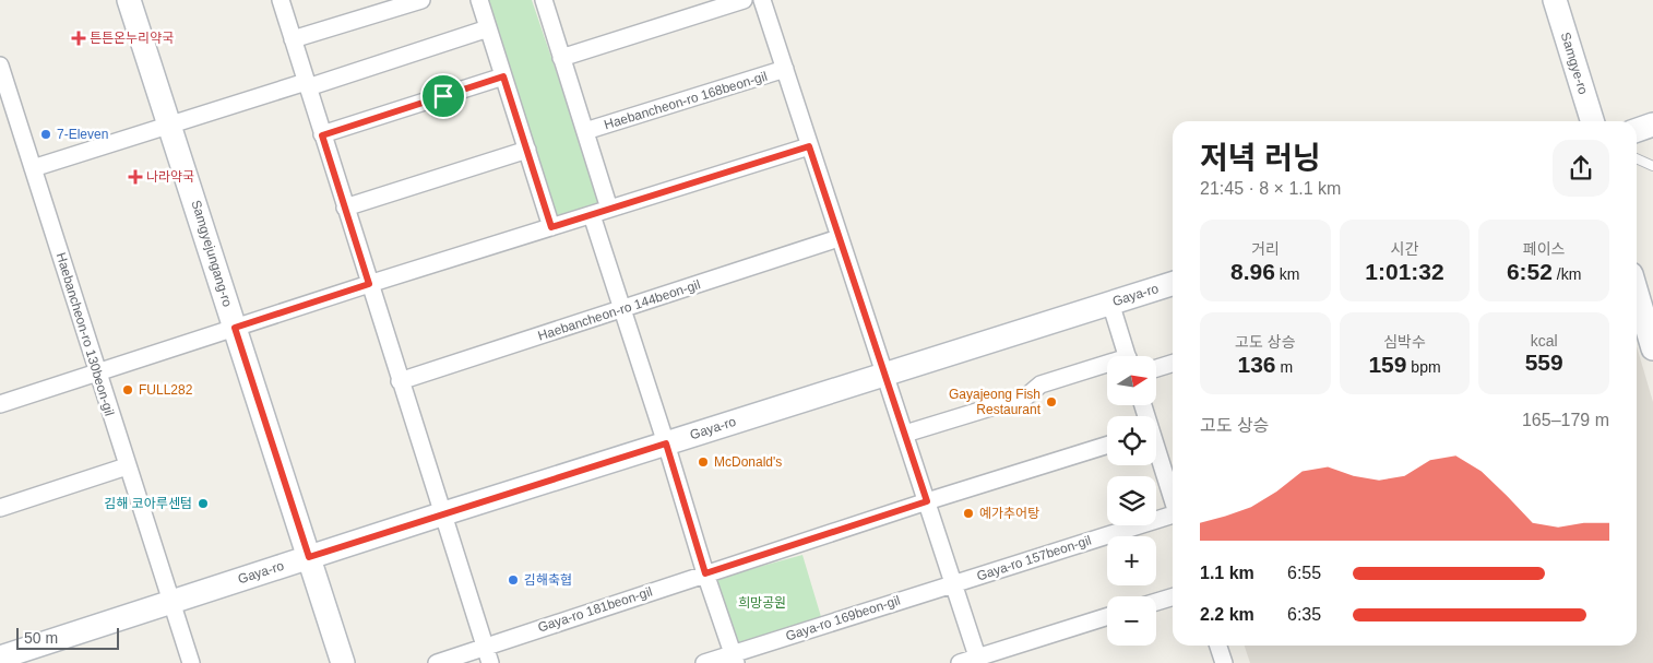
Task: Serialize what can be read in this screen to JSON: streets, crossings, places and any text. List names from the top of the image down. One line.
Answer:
{"streets":{"main road":["Samgye-ro","Samgyejungang-ro","Gaya-ro"],"street":["Haebancheon-ro 168beon-gil","Haebancheon-ro 144beon-gil","Haebancheon-ro 130beon-gil","Gaya-ro 157beon-gil","Gaya-ro 181beon-gil","Gaya-ro 169beon-gil"]},"crossings":[["Haebancheon-ro 168beon-gil","Gaya-ro"],["Haebancheon-ro 168beon-gil","Haebancheon-ro 144beon-gil"],["Samgyejungang-ro","Gaya-ro"],["Gaya-ro","Haebancheon-ro 130beon-gil"],["Gaya-ro 157beon-gil","Gaya-ro 169beon-gil"]],"parks":["희망공원"],"places":{"health":["튼튼온누리약국","나라약국"],"other":["7-Eleven","FULL282","Gayajeong Fish Restaurant","McDonald's","김해 코아루센텀","예가추어탕","김해축협"]},"scale_bar":"50 m","north":"right","page":{"heading":["저녁 러닝","21:45 · 8 × 1.1 km"],"stats":[["거리","8.96 km"],["시간","1:01:32"],["페이스","6:52 /km"],["고도 상승","136 m"],["심박수","159 bpm"],["kcal","559"]],"map_buttons":["+","−"],"chart":["고도 상승","165–179 m"],"list":[{"name":"1.1 km","note":"6:55"},{"name":"2.2 km","note":"6:35"}],"scale":"50 m"}}
